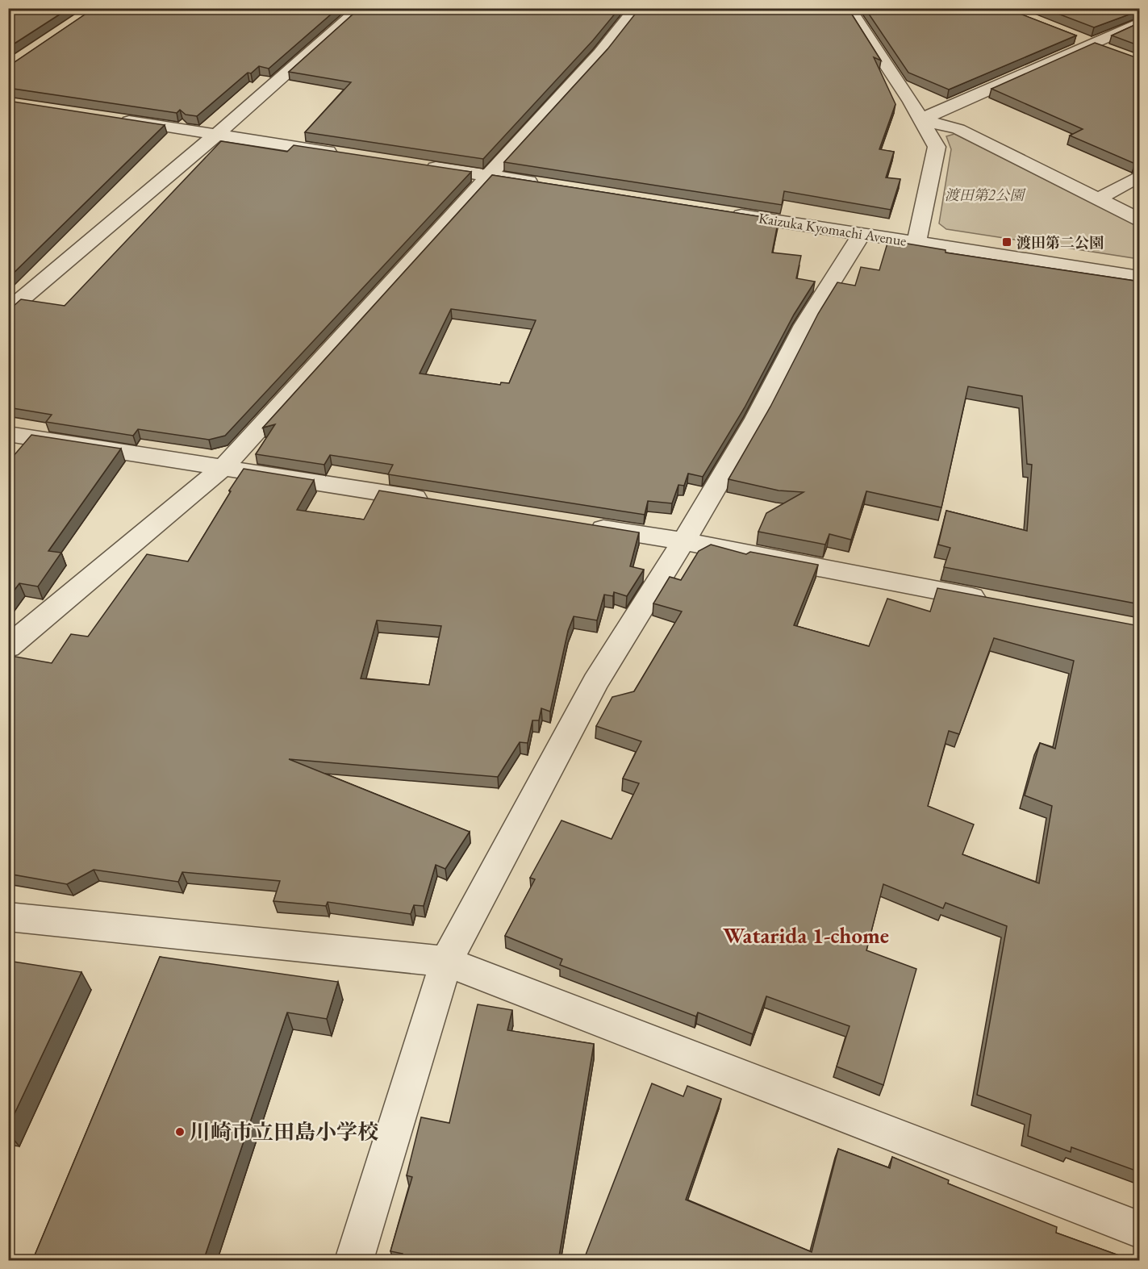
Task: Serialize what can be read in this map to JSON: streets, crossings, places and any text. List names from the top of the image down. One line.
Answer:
{"streets":{"street":["Kaizuka Kyomachi Avenue"]},"districts":["Watarida 1-chome"],"parks":["渡田第2公園"],"places":{"transit":["渡田第二公園"],"other":["川崎市立田島小学校"]}}
